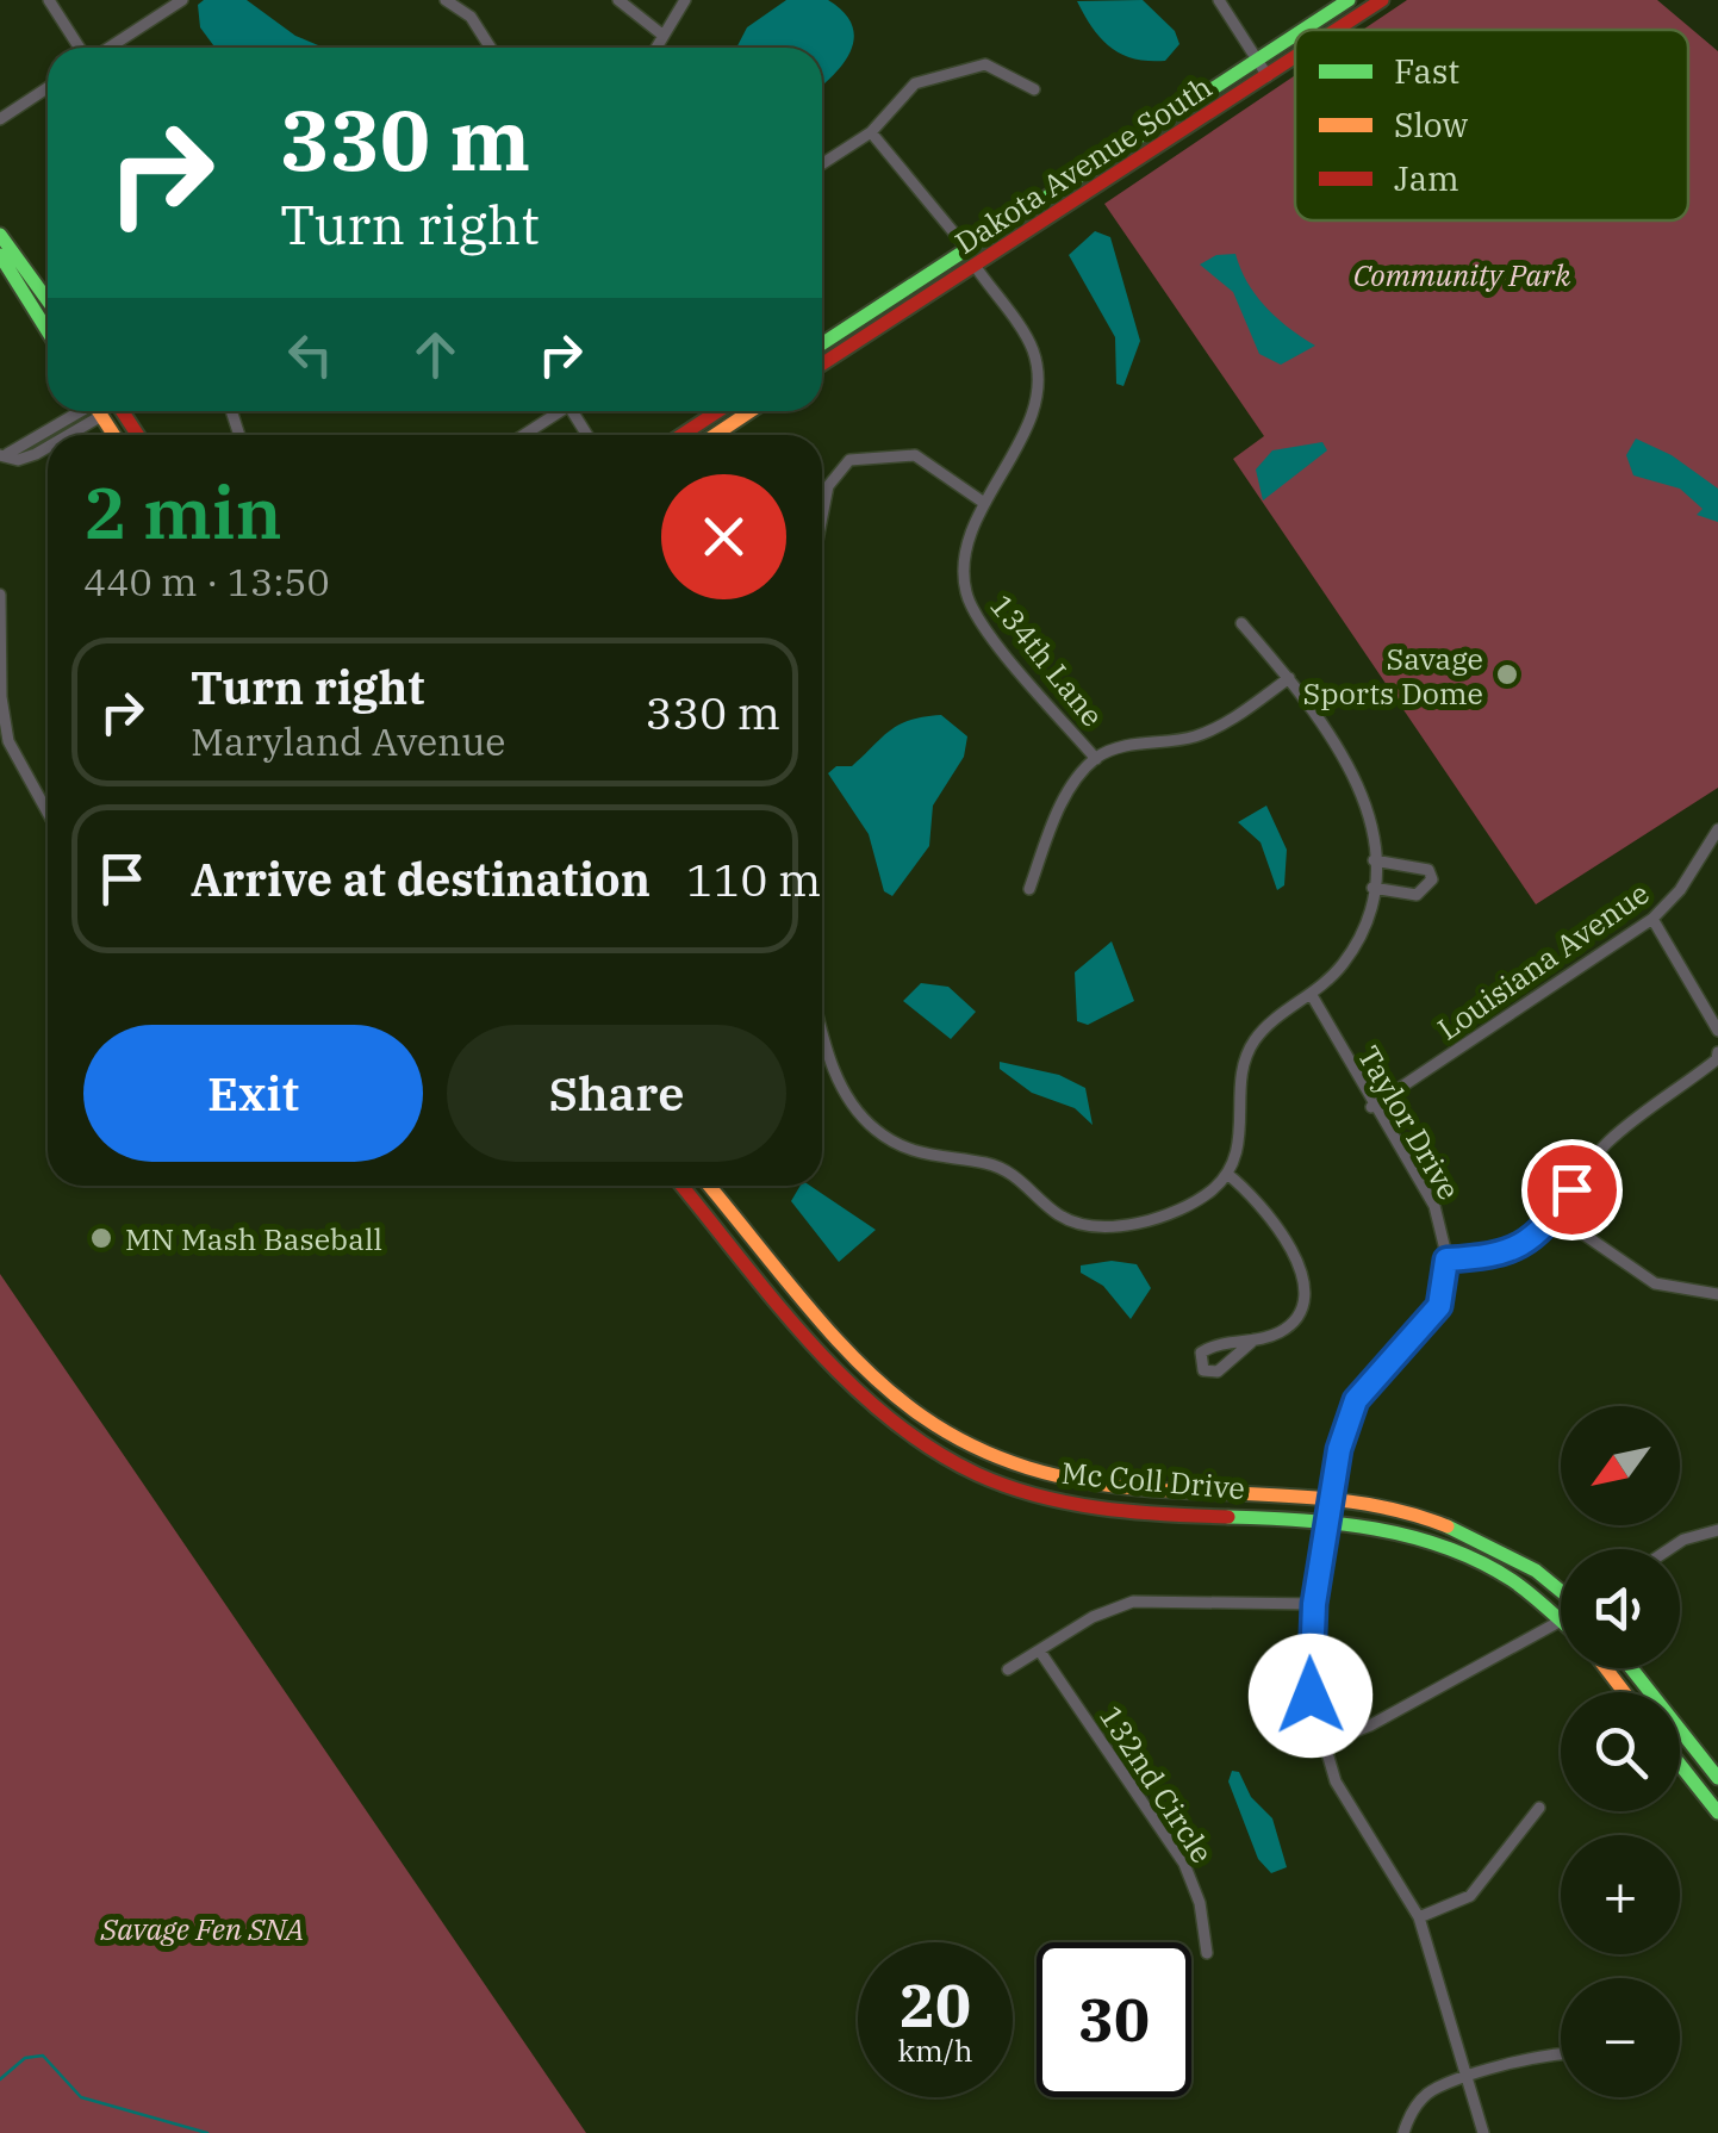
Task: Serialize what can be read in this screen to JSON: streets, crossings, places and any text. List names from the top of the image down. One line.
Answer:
{"streets":{"main road":["Dakota Avenue South","Mc Coll Drive"],"street":["134th Lane","Louisiana Avenue","Taylor Drive","132nd Circle"]},"crossings":[["Dakota Avenue South","134th Lane"],["Louisiana Avenue","Taylor Drive"],["Taylor Drive","Mc Coll Drive"]],"parks":["Community Park","Savage Fen SNA"],"places":["Savage Sports Dome","MN Mash Baseball"],"legend":["Fast","Slow","Jam"],"north":"bottom left","page":{"turn":["330 m","Turn right"],"heading":["2 min","440 m · 13:50"],"list":[{"name":"Turn right","note":"Maryland Avenue","value":"330 m"},{"name":"Arrive at destination","value":"110 m"}],"buttons":["Exit","Share"],"map_buttons":["+","−"],"speed":"20 km/h","limit":"30"}}
